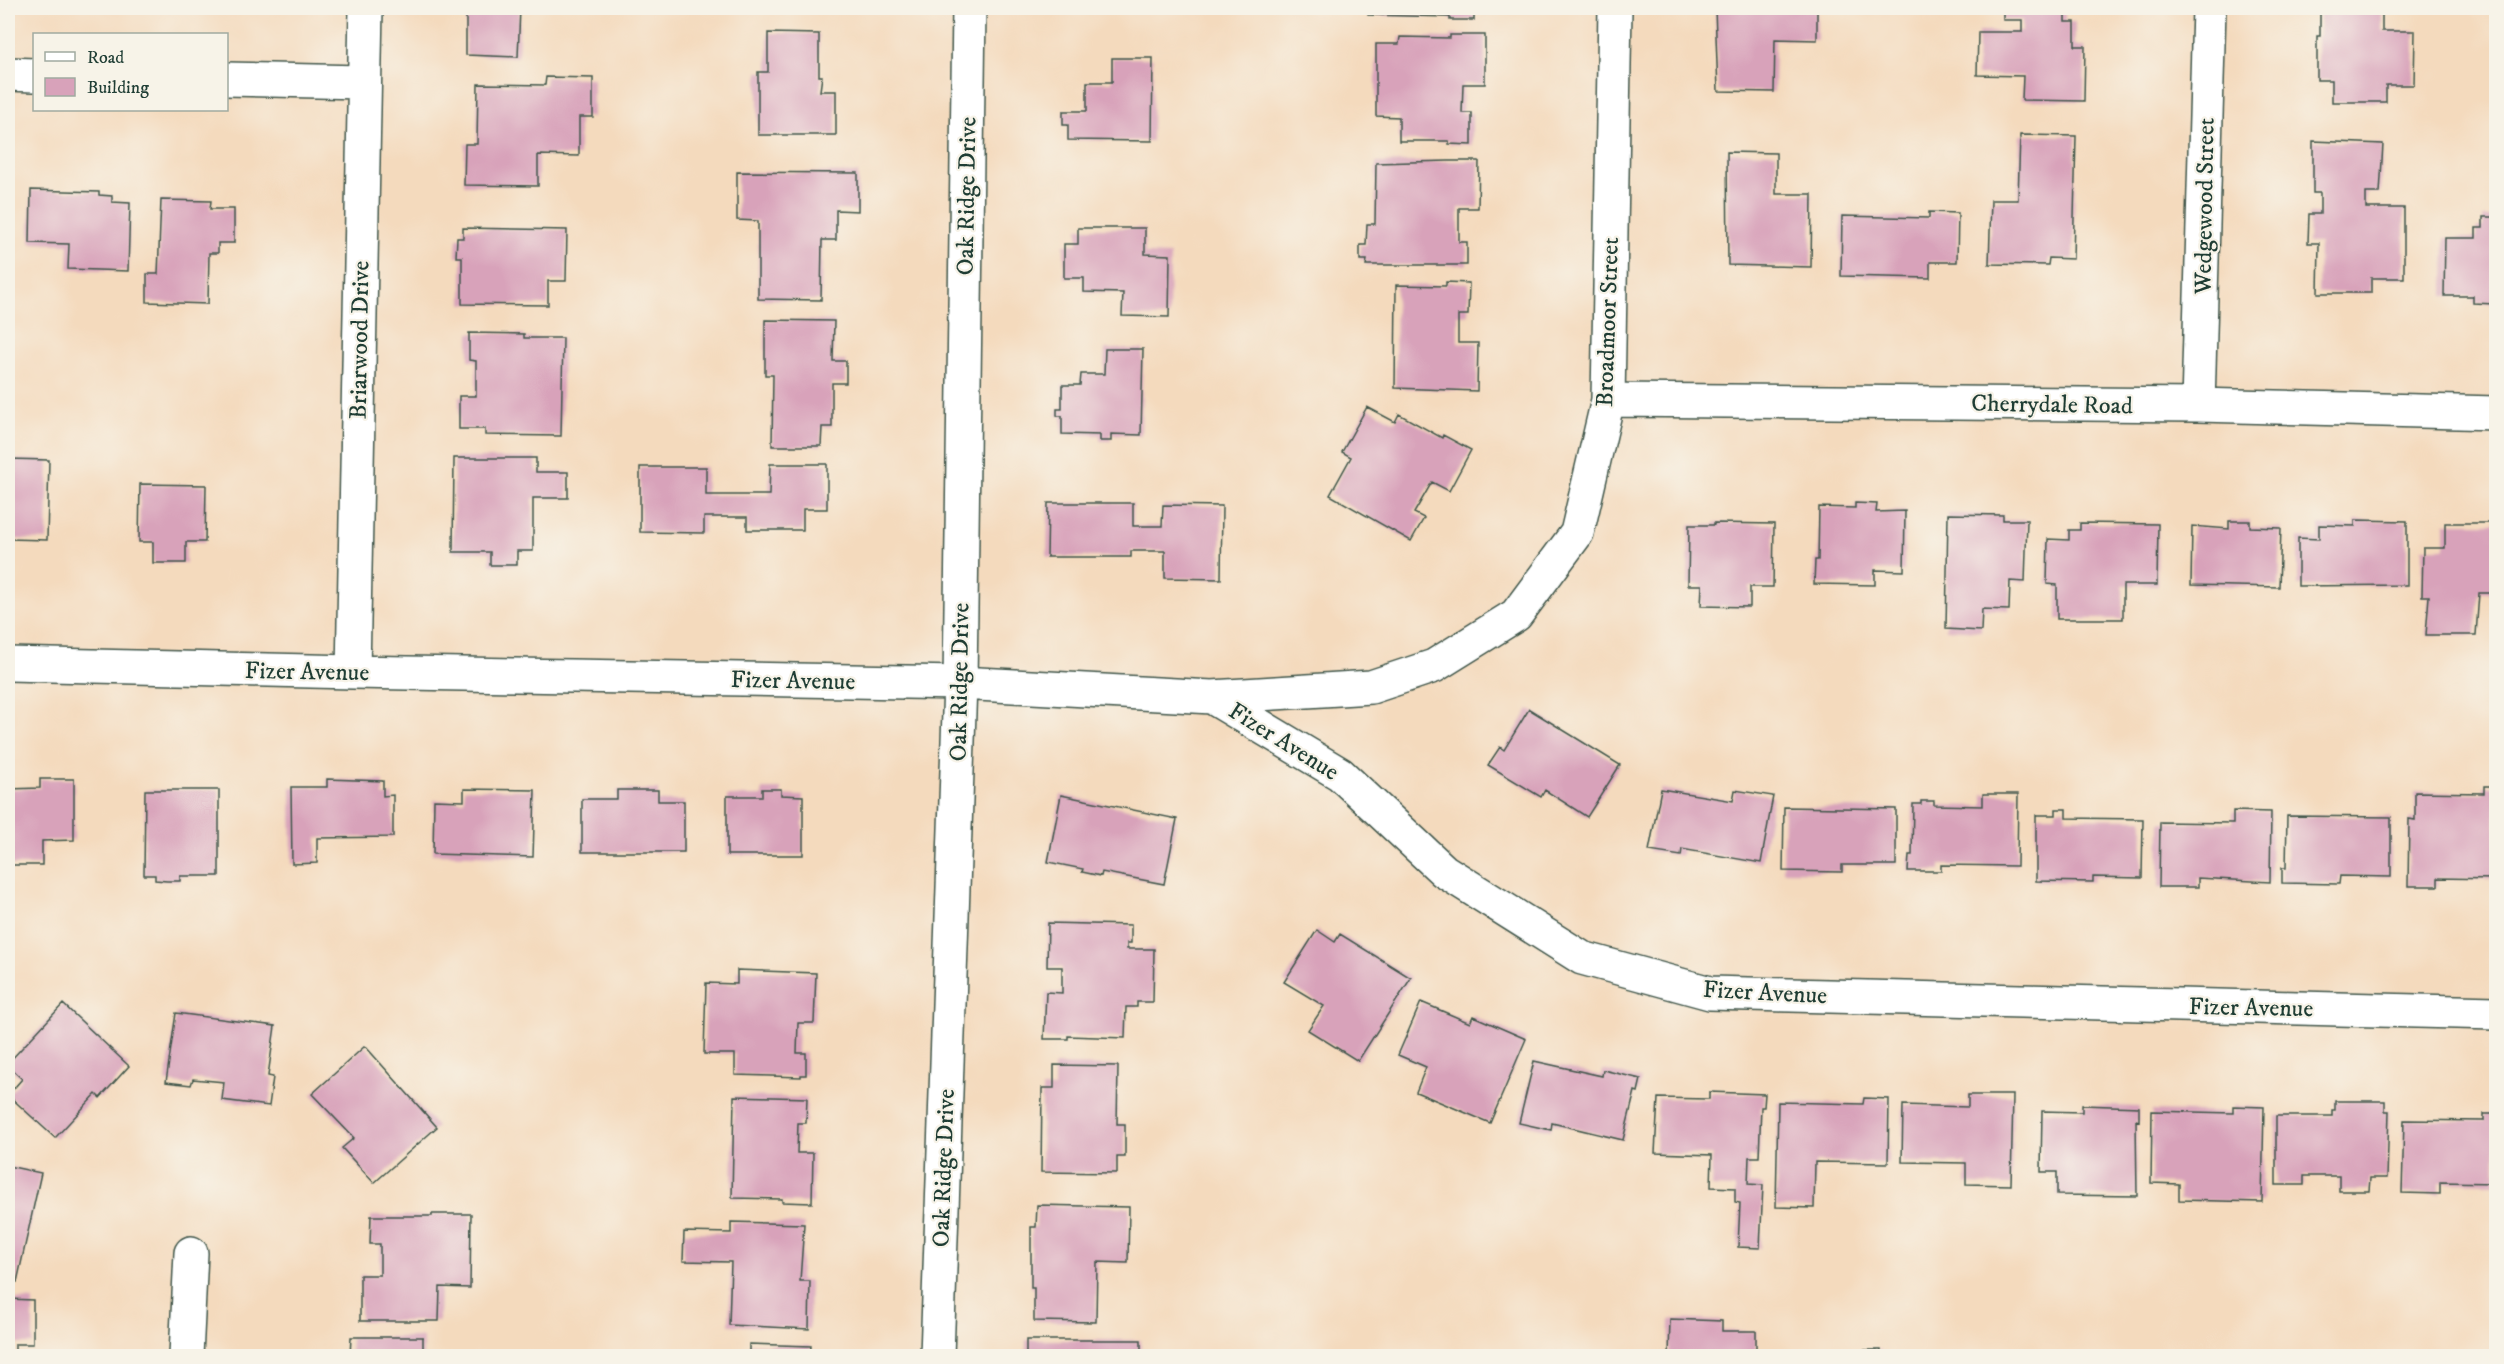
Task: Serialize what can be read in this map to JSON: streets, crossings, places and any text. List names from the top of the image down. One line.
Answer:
{"streets":{"street":["Oak Ridge Drive","Wedgewood Street","Broadmoor Street","Briarwood Drive","Cherrydale Road","Fizer Avenue"]},"crossings":[["Oak Ridge Drive","Fizer Avenue"],["Wedgewood Street","Cherrydale Road"],["Broadmoor Street","Cherrydale Road"],["Broadmoor Street","Fizer Avenue"],["Briarwood Drive","Fizer Avenue"]],"legend":["Road","Building"]}
